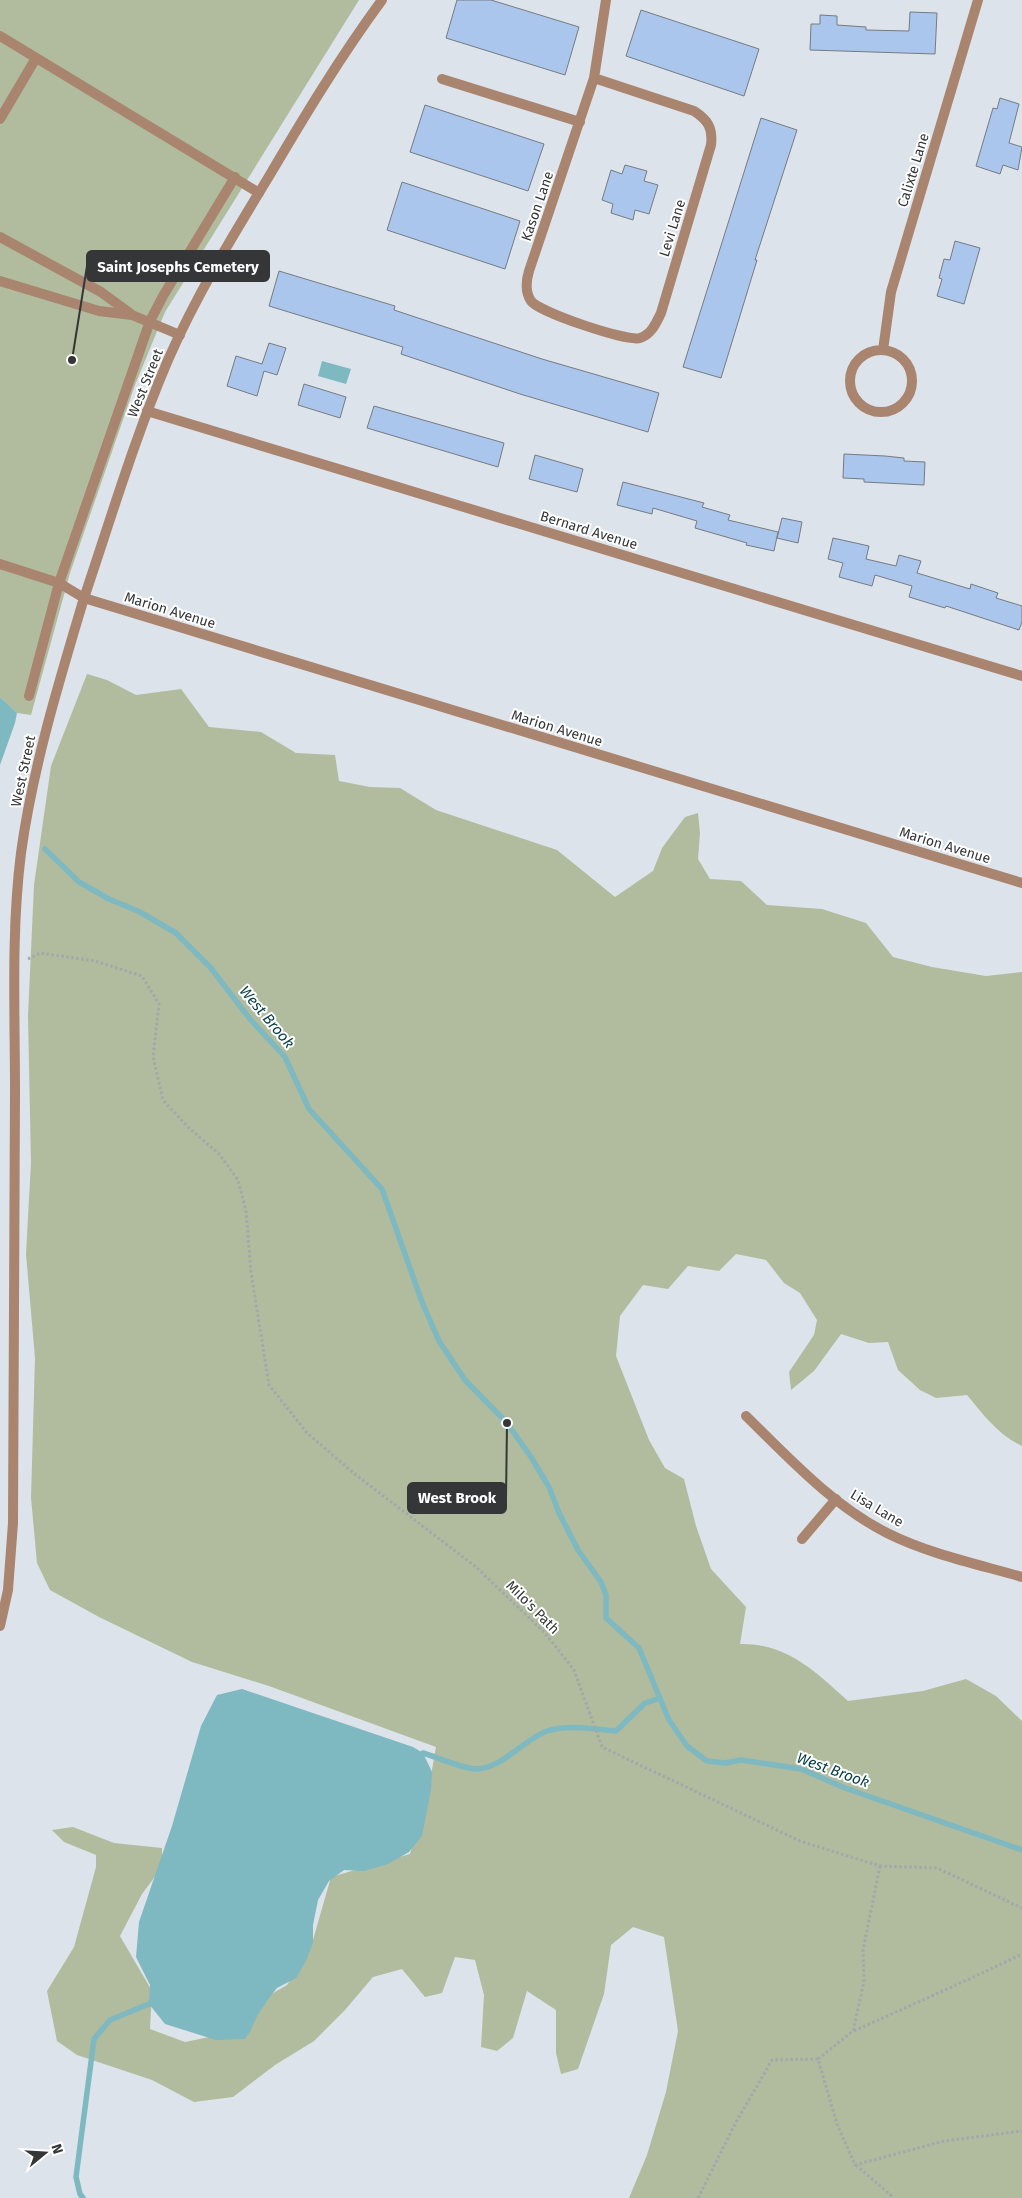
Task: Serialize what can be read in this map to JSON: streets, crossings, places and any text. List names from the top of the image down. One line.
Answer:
{"streets":{"street":["Calixte Lane","Kason Lane","Levi Lane","West Street","Bernard Avenue","Marion Avenue","Lisa Lane"],"path":["Milo's Path"]},"crossings":[["Kason Lane","Levi Lane"],["West Street","Bernard Avenue"],["West Street","Marion Avenue"],["West Street","Milo's Path"]],"water":["West Brook"],"places":["Saint Josephs Cemetery","West Brook"],"north":"right"}
